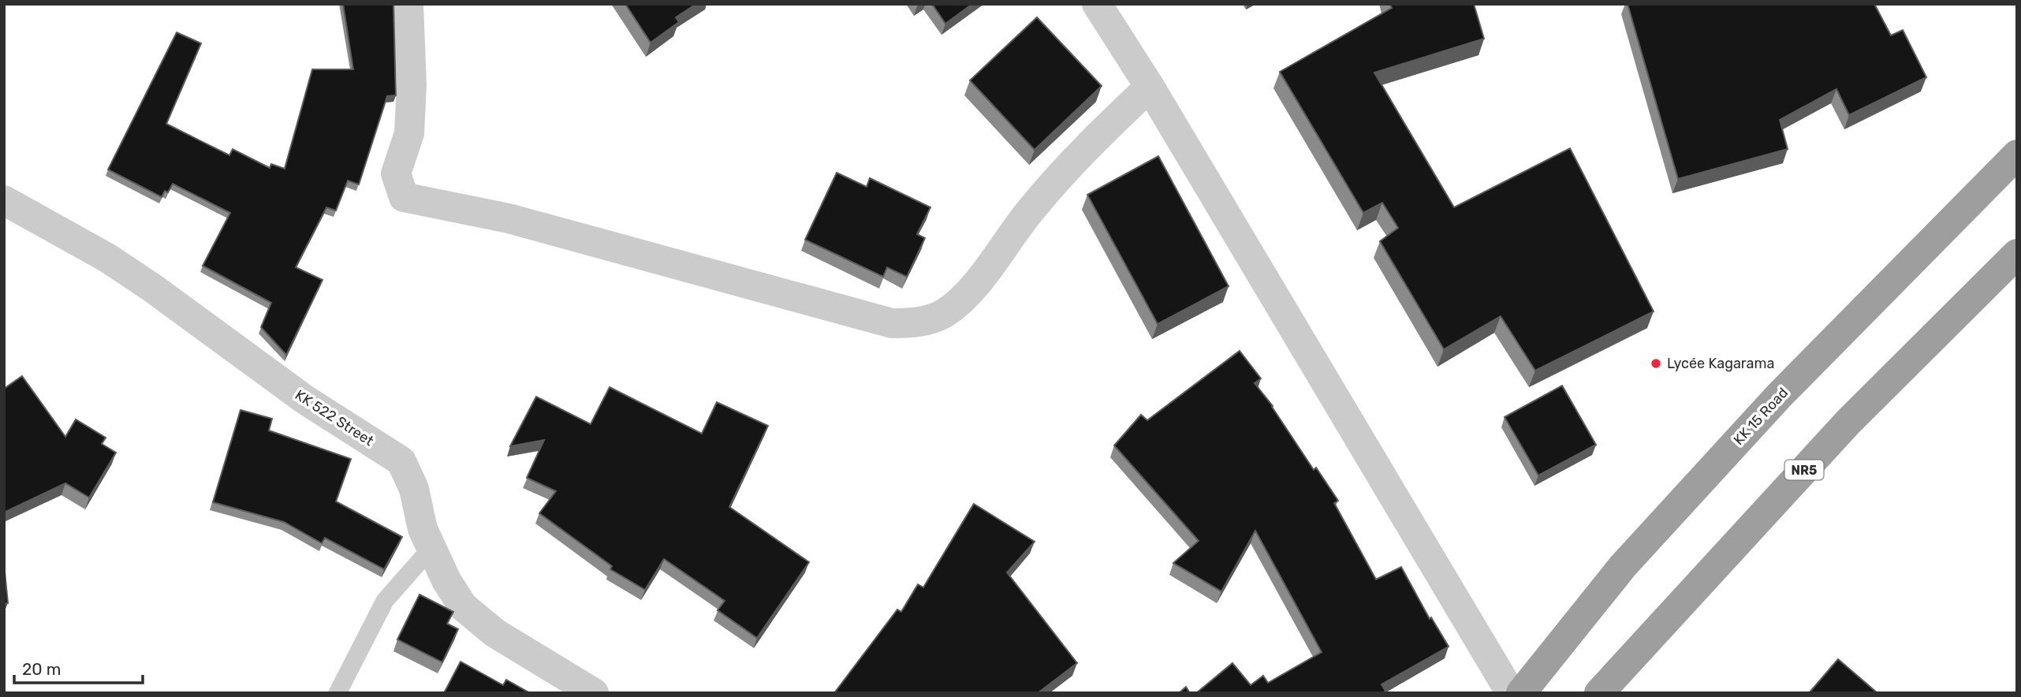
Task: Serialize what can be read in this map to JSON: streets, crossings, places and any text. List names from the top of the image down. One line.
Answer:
{"streets":{"highway":["KK 15 Road","NR5"],"street":["KK 522 Street"]},"places":["Lycée Kagarama"],"scale_bar":"20 m"}
